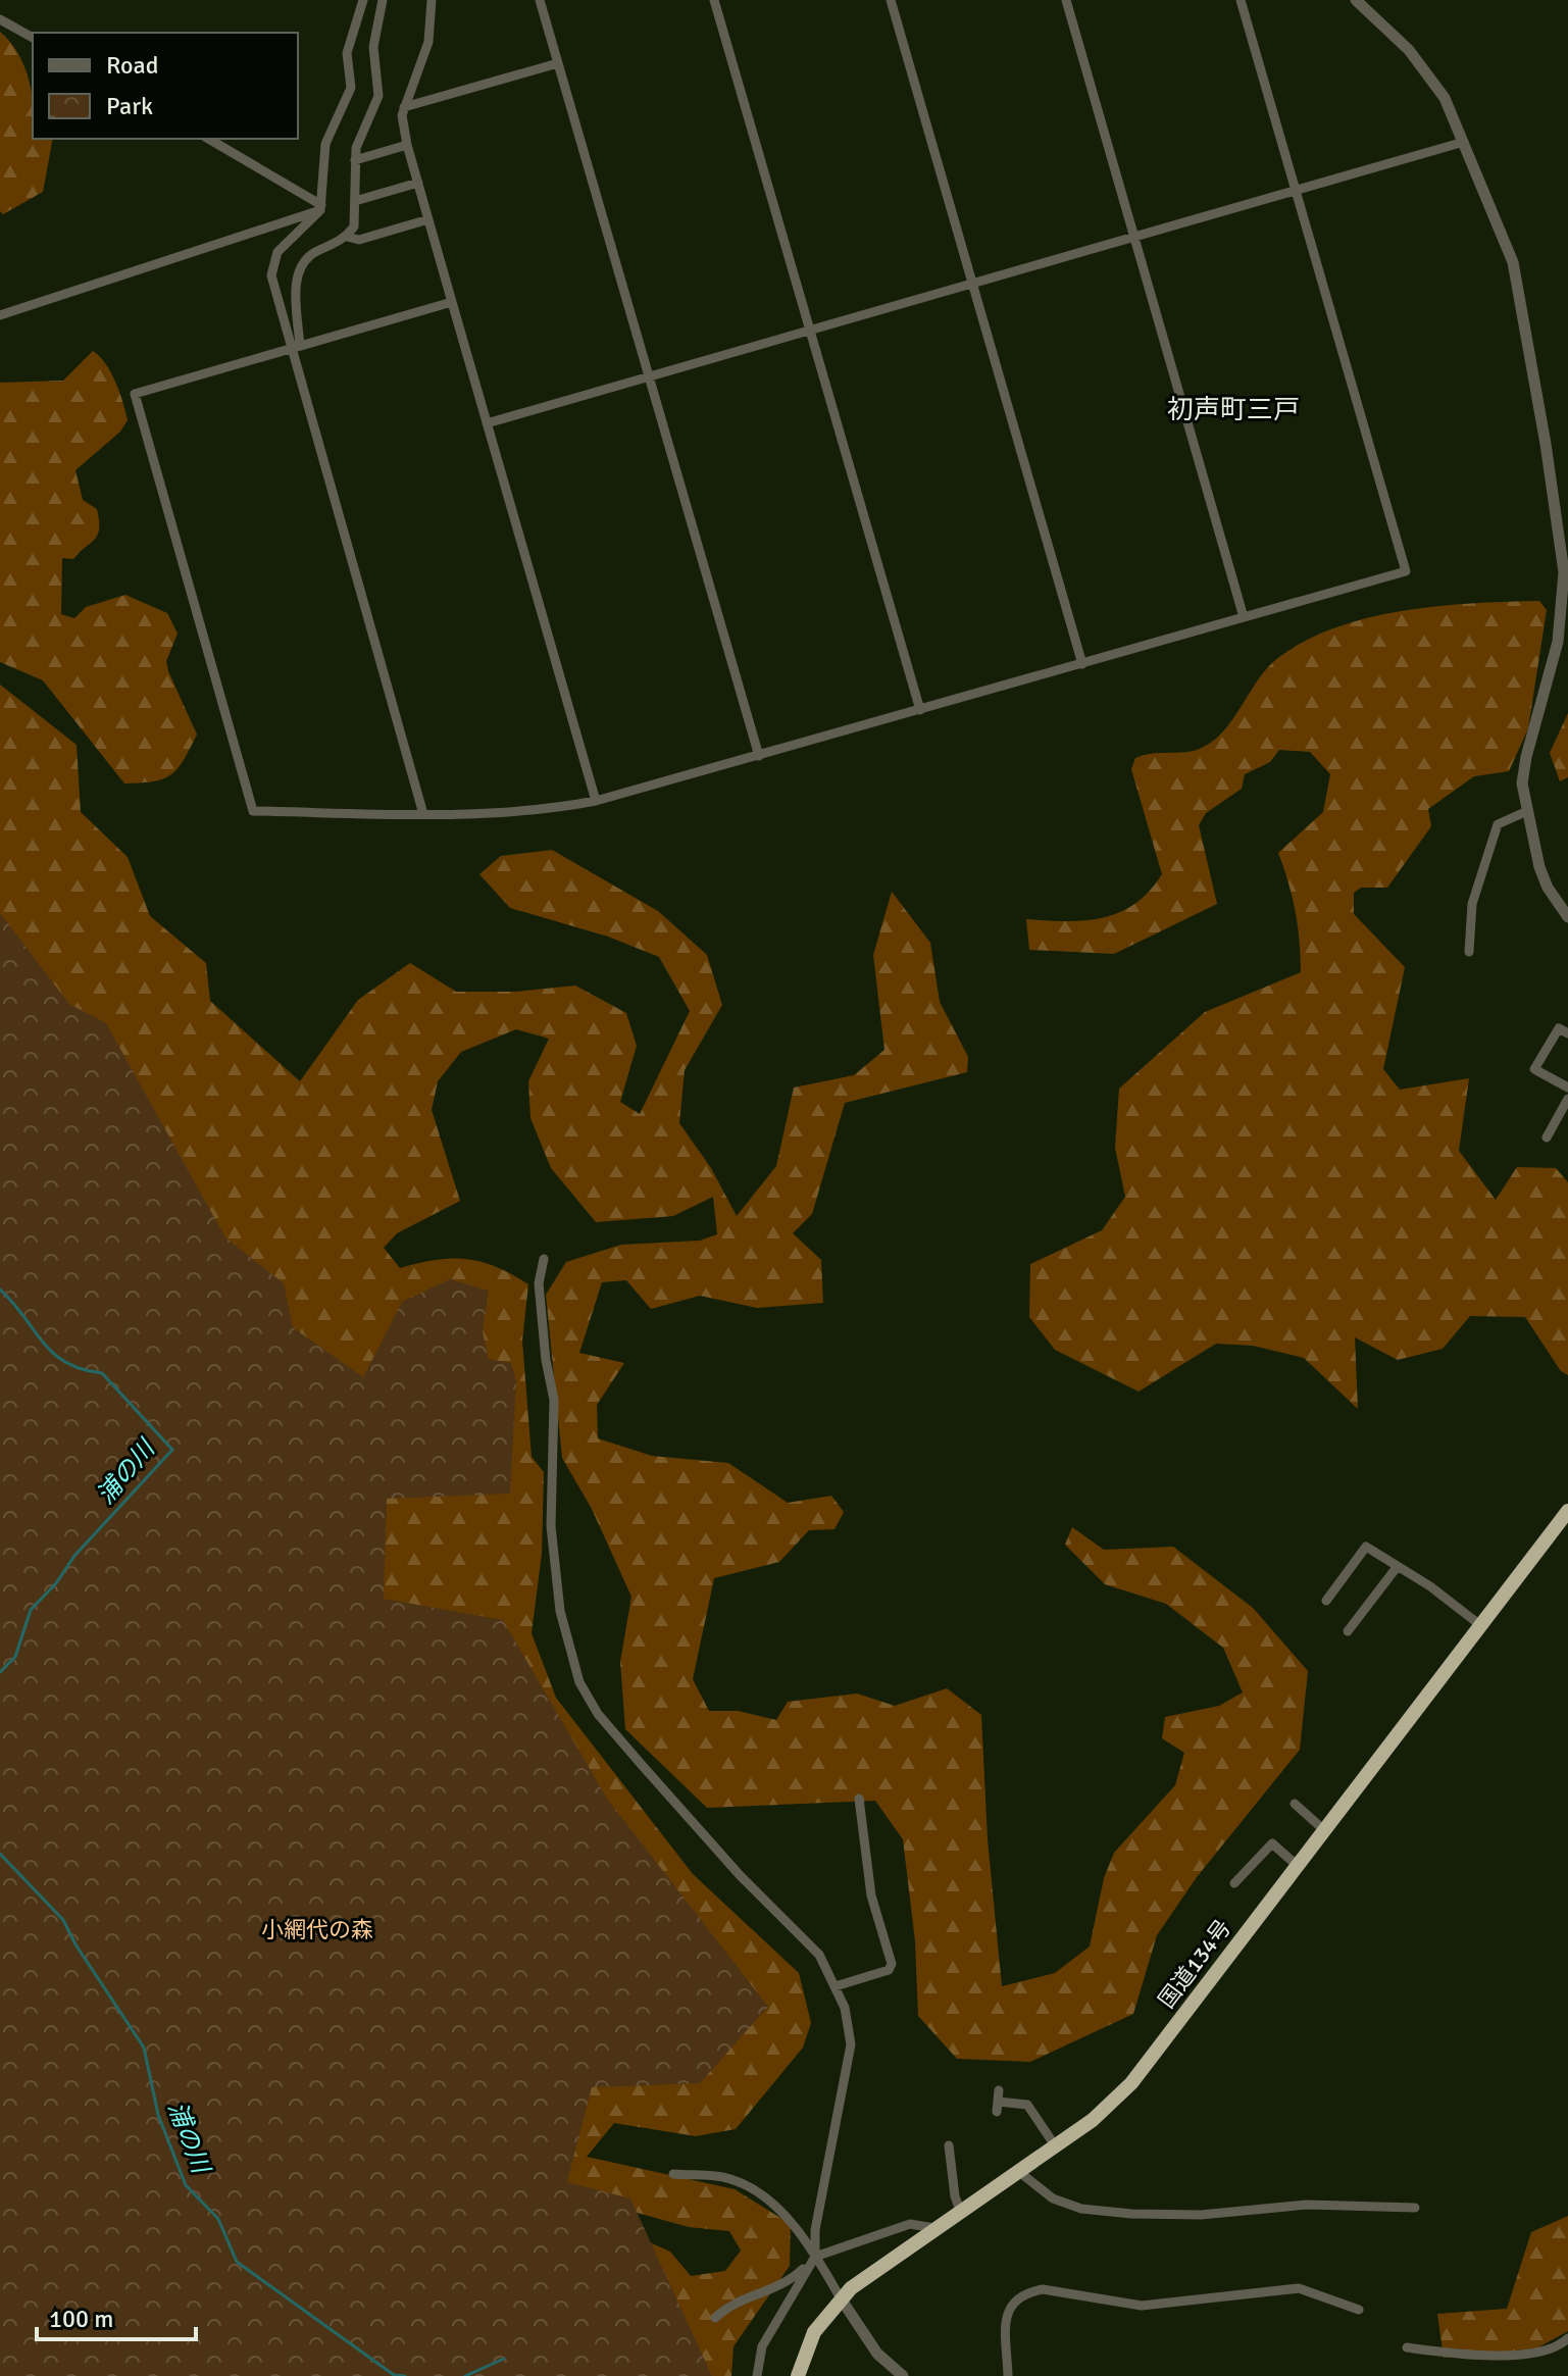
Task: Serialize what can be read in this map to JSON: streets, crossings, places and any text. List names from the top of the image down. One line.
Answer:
{"streets":{"highway":["国道134号"]},"districts":["初声町三戸"],"water":["浦の川"],"parks":["小網代の森"],"legend":["Road","Park"],"scale_bar":"100 m"}
